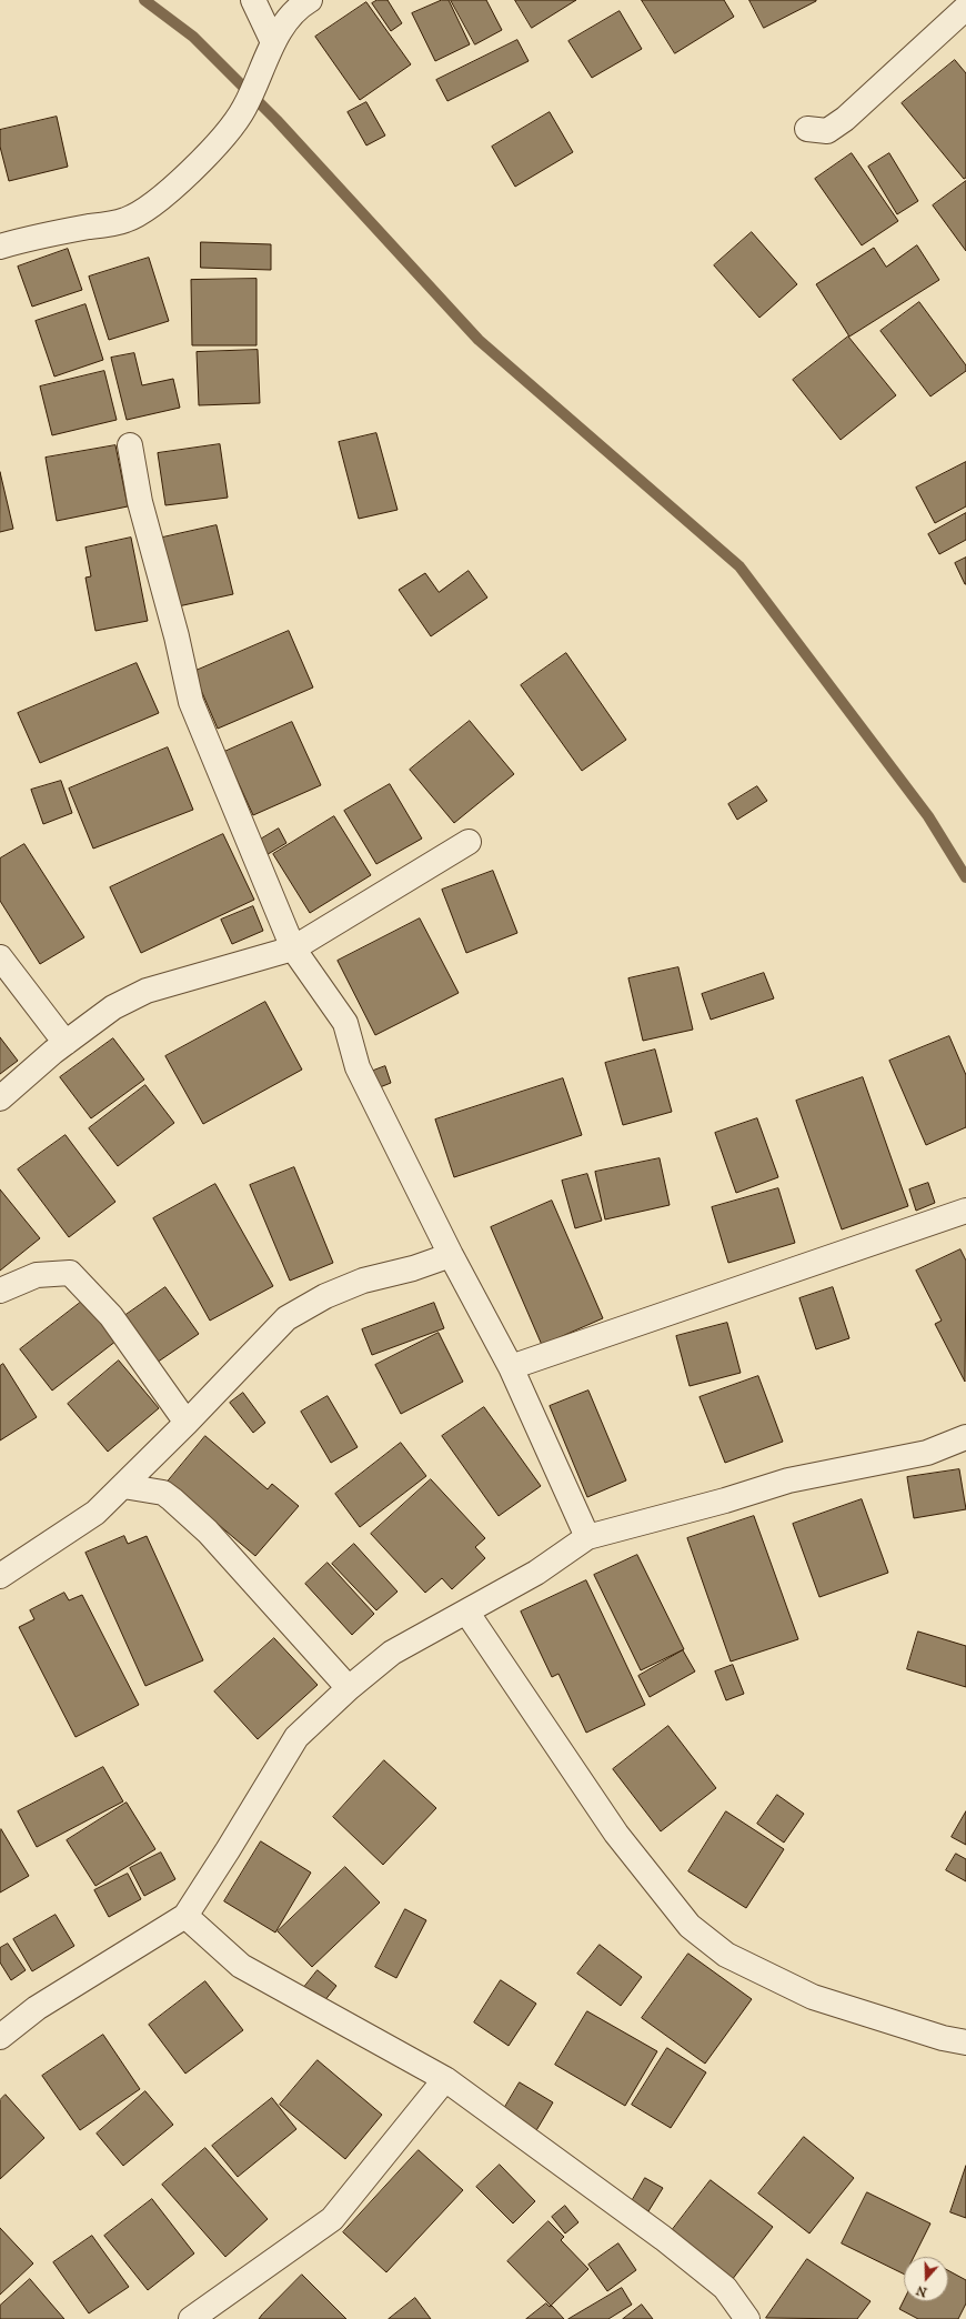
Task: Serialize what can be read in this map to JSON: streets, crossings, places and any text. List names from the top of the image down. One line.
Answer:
{"north":"bottom"}
